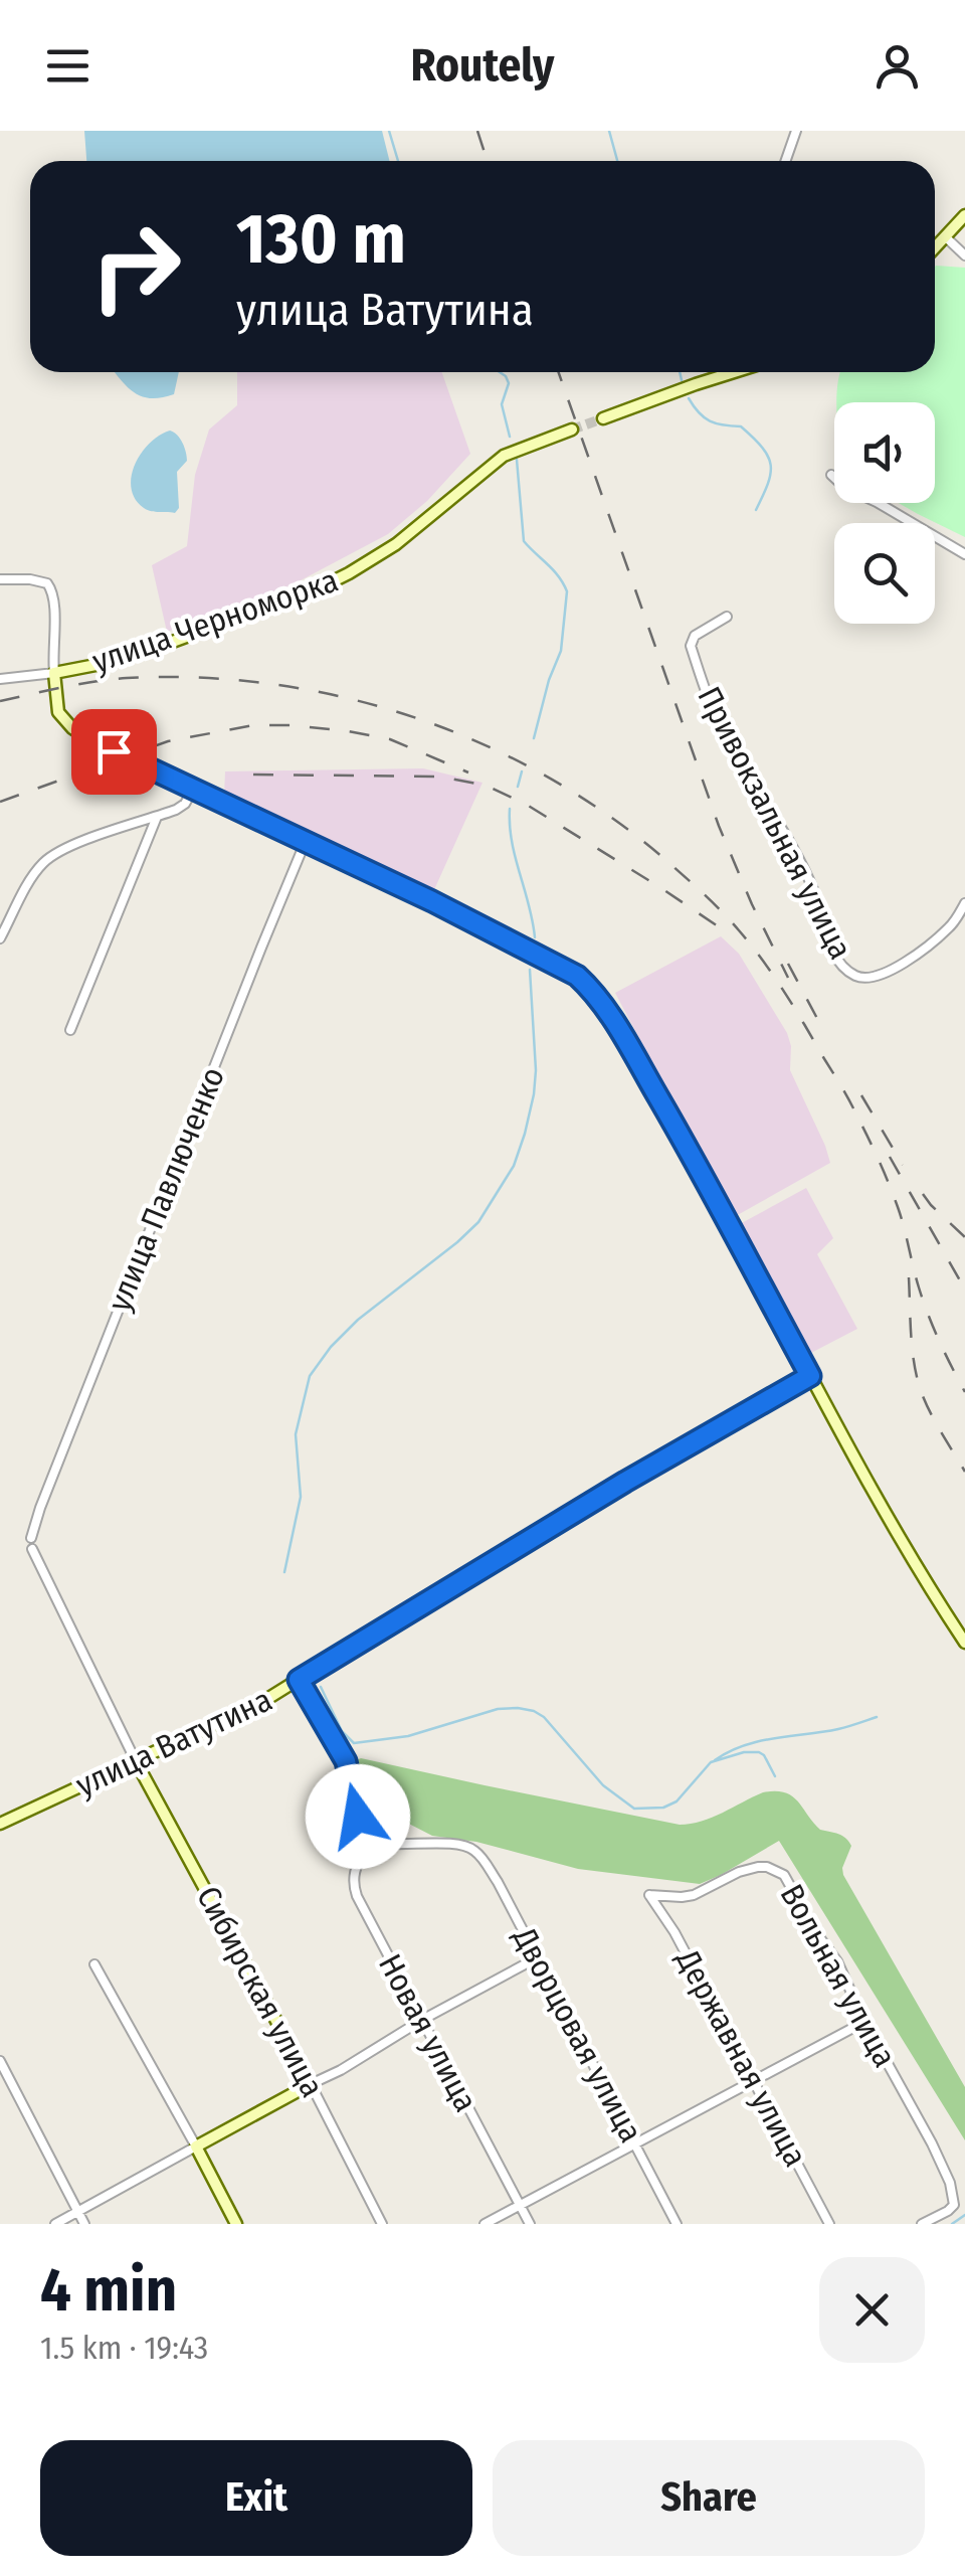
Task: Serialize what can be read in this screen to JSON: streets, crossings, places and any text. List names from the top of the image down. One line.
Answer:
{"streets":{"street":["улица Черноморка","Привокзальная улица","улица Павлюченко","улица Ватутина","Вольная улица","Сибирская улица","Новая улица","Дворцовая улица","Державная улица"]},"crossings":[["улица Ватутина","Сибирская улица"],["Вольная улица","Державная улица"],["Новая улица","Дворцовая улица"]],"page":{"header":"Routely","turn":["130 m","улица Ватутина"],"heading":["4 min","1.5 km · 19:43"],"buttons":["Exit","Share"]}}
